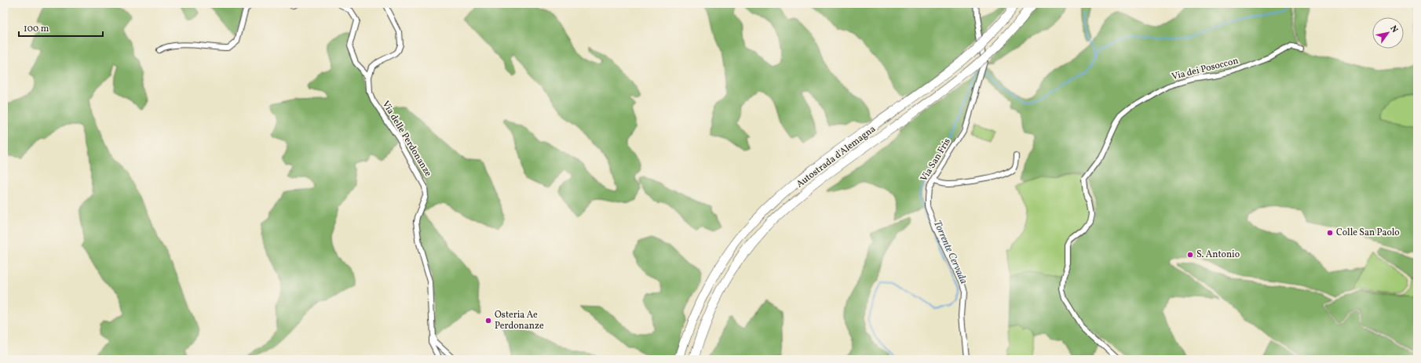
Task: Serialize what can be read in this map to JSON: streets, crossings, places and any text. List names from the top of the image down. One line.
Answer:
{"streets":{"highway":["Autostrada d'Alemagna"],"street":["Via dei Posoccon","Via delle Perdonanze","Via San Fris"]},"water":["Torrente Cervada"],"places":["Colle San Paolo","S. Antonio","Osteria Ae Perdonanze"],"scale_bar":"100 m","north":"top right"}
